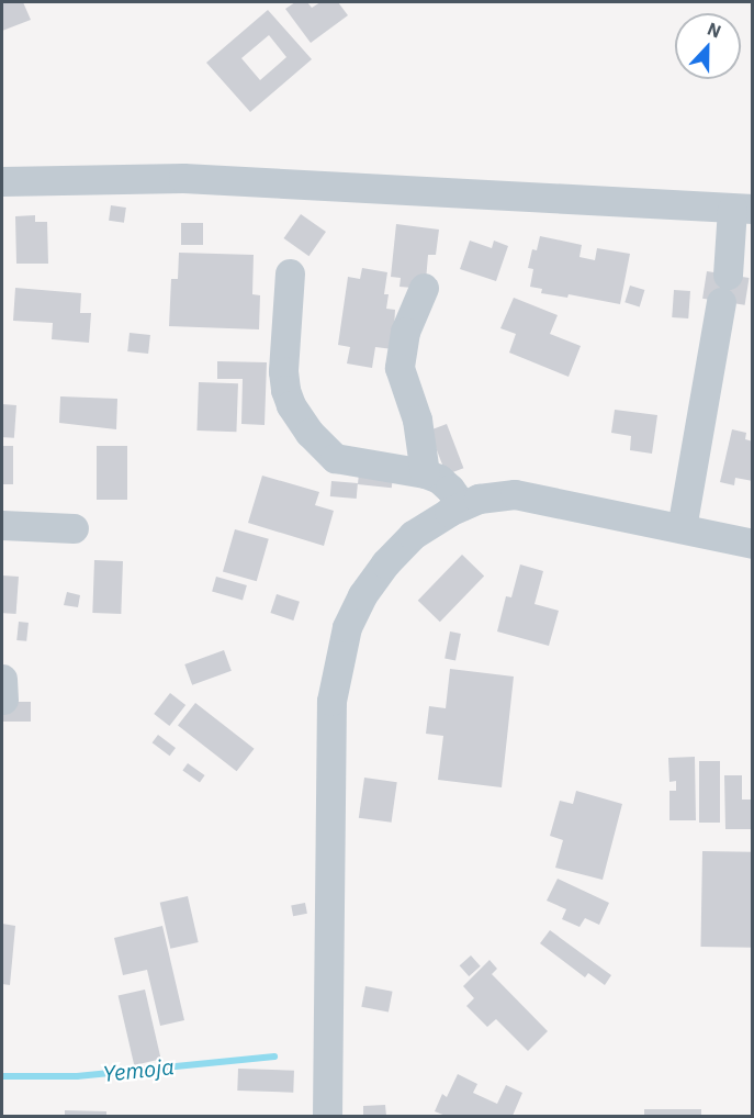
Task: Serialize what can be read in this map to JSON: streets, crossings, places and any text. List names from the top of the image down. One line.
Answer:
{"water":["Yemoja"],"north":"top"}
